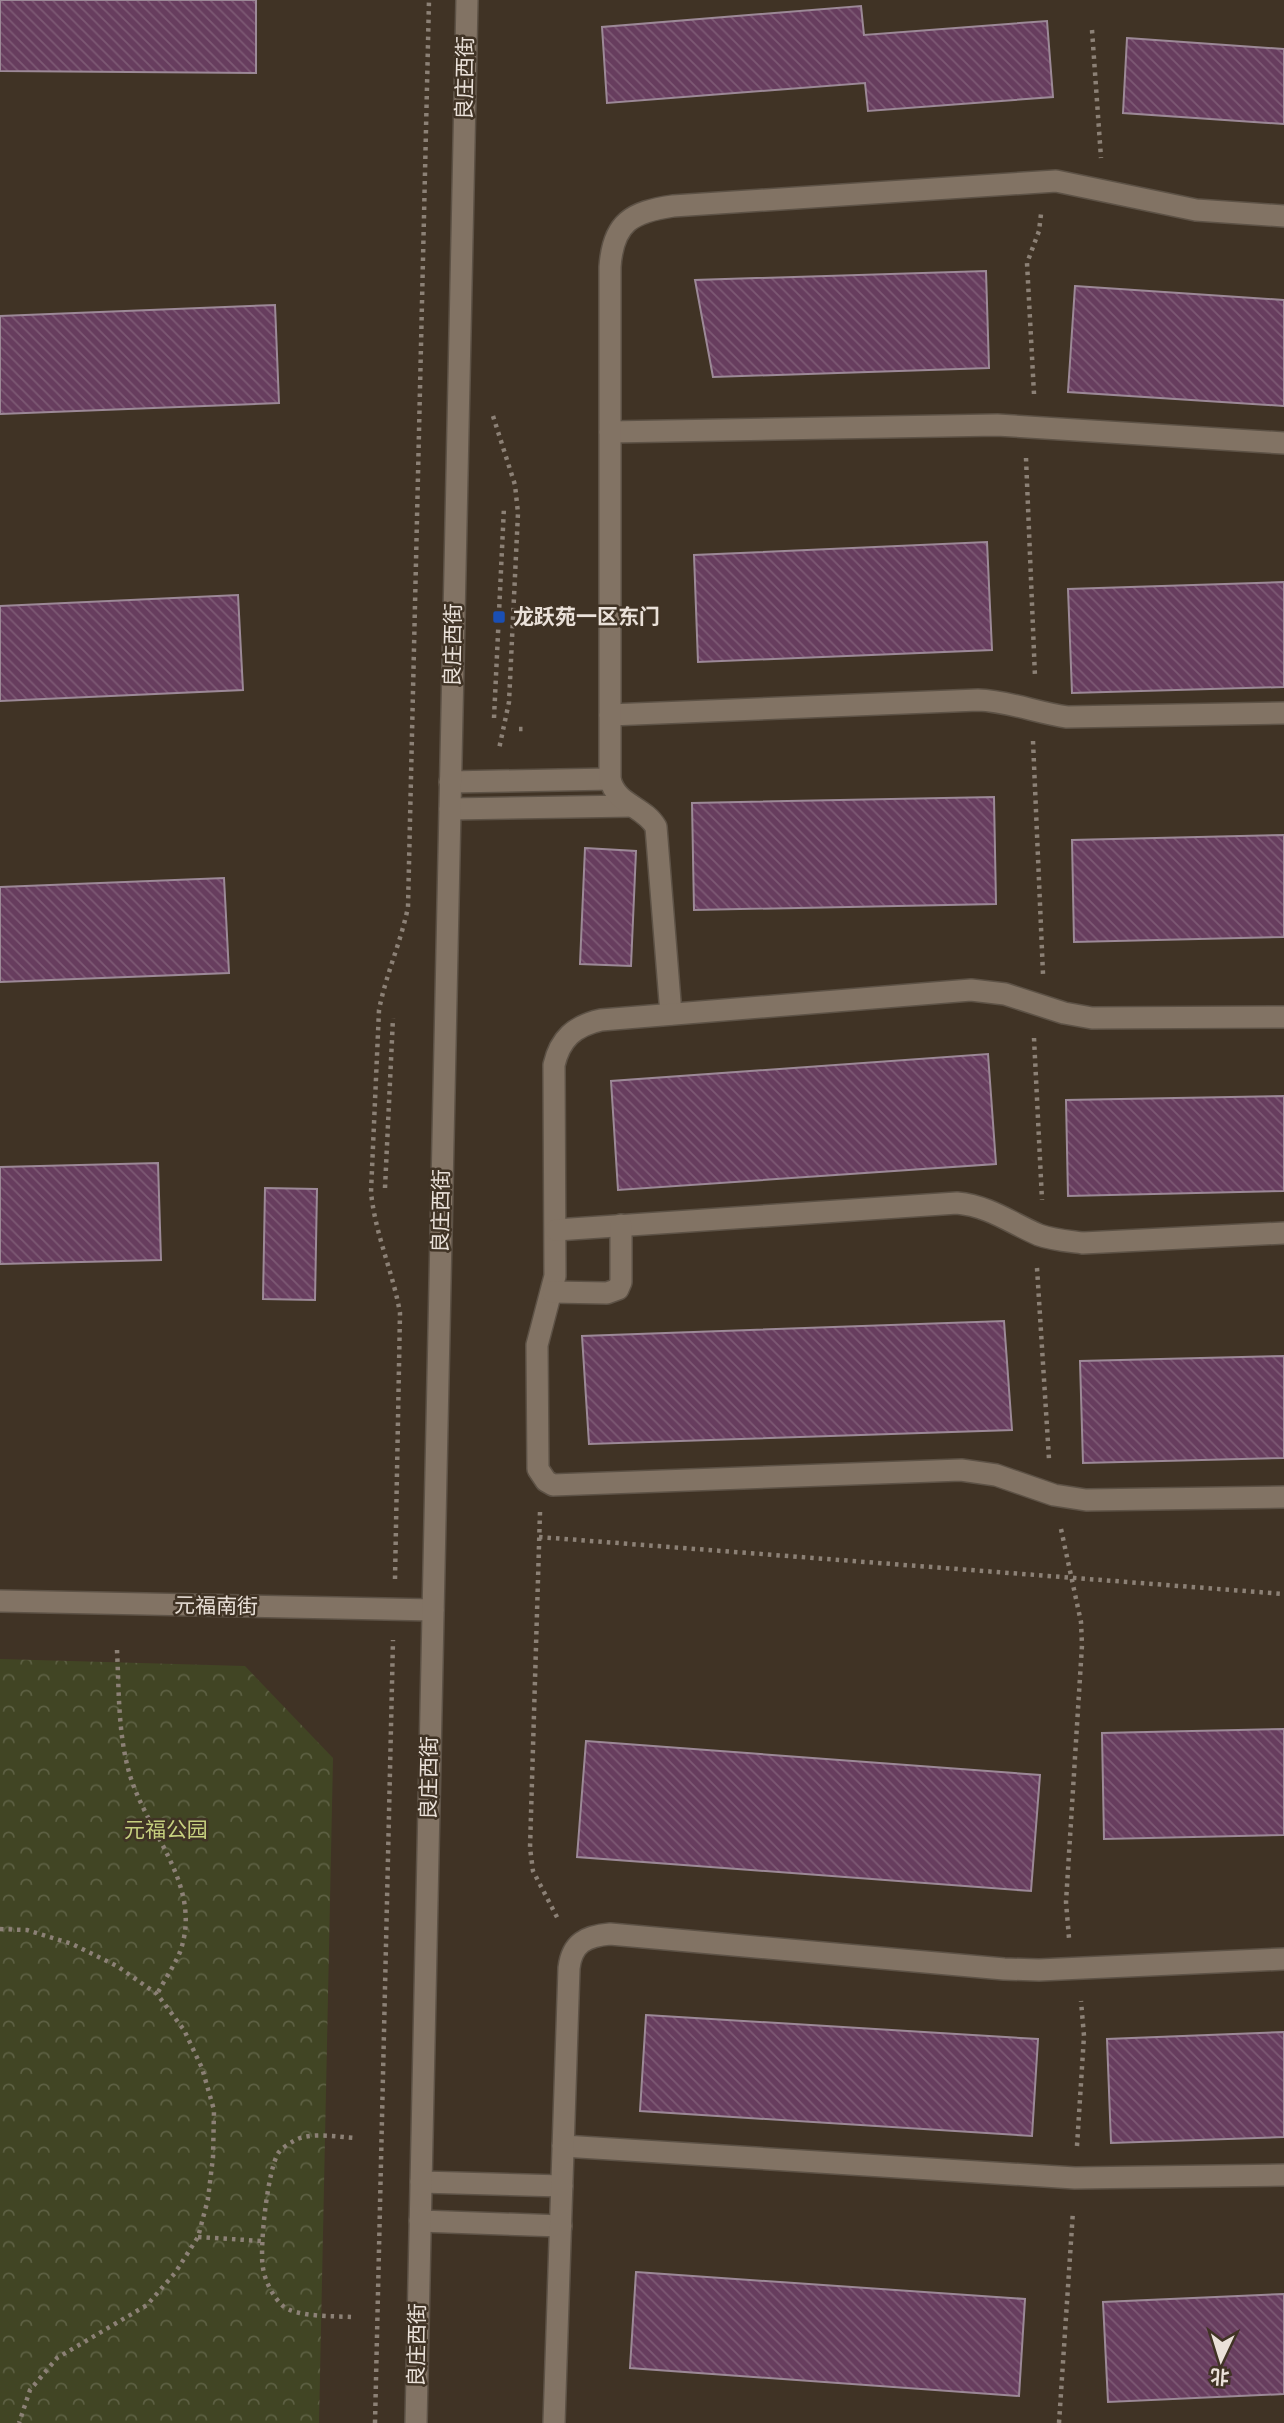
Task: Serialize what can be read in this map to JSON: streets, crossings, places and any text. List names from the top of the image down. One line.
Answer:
{"streets":{"street":["良庄西街","元福南街"]},"crossings":[["良庄西街","元福南街"]],"parks":["元福公园"],"places":{"transit":["龙跃苑一区东门"]},"north":"bottom"}
